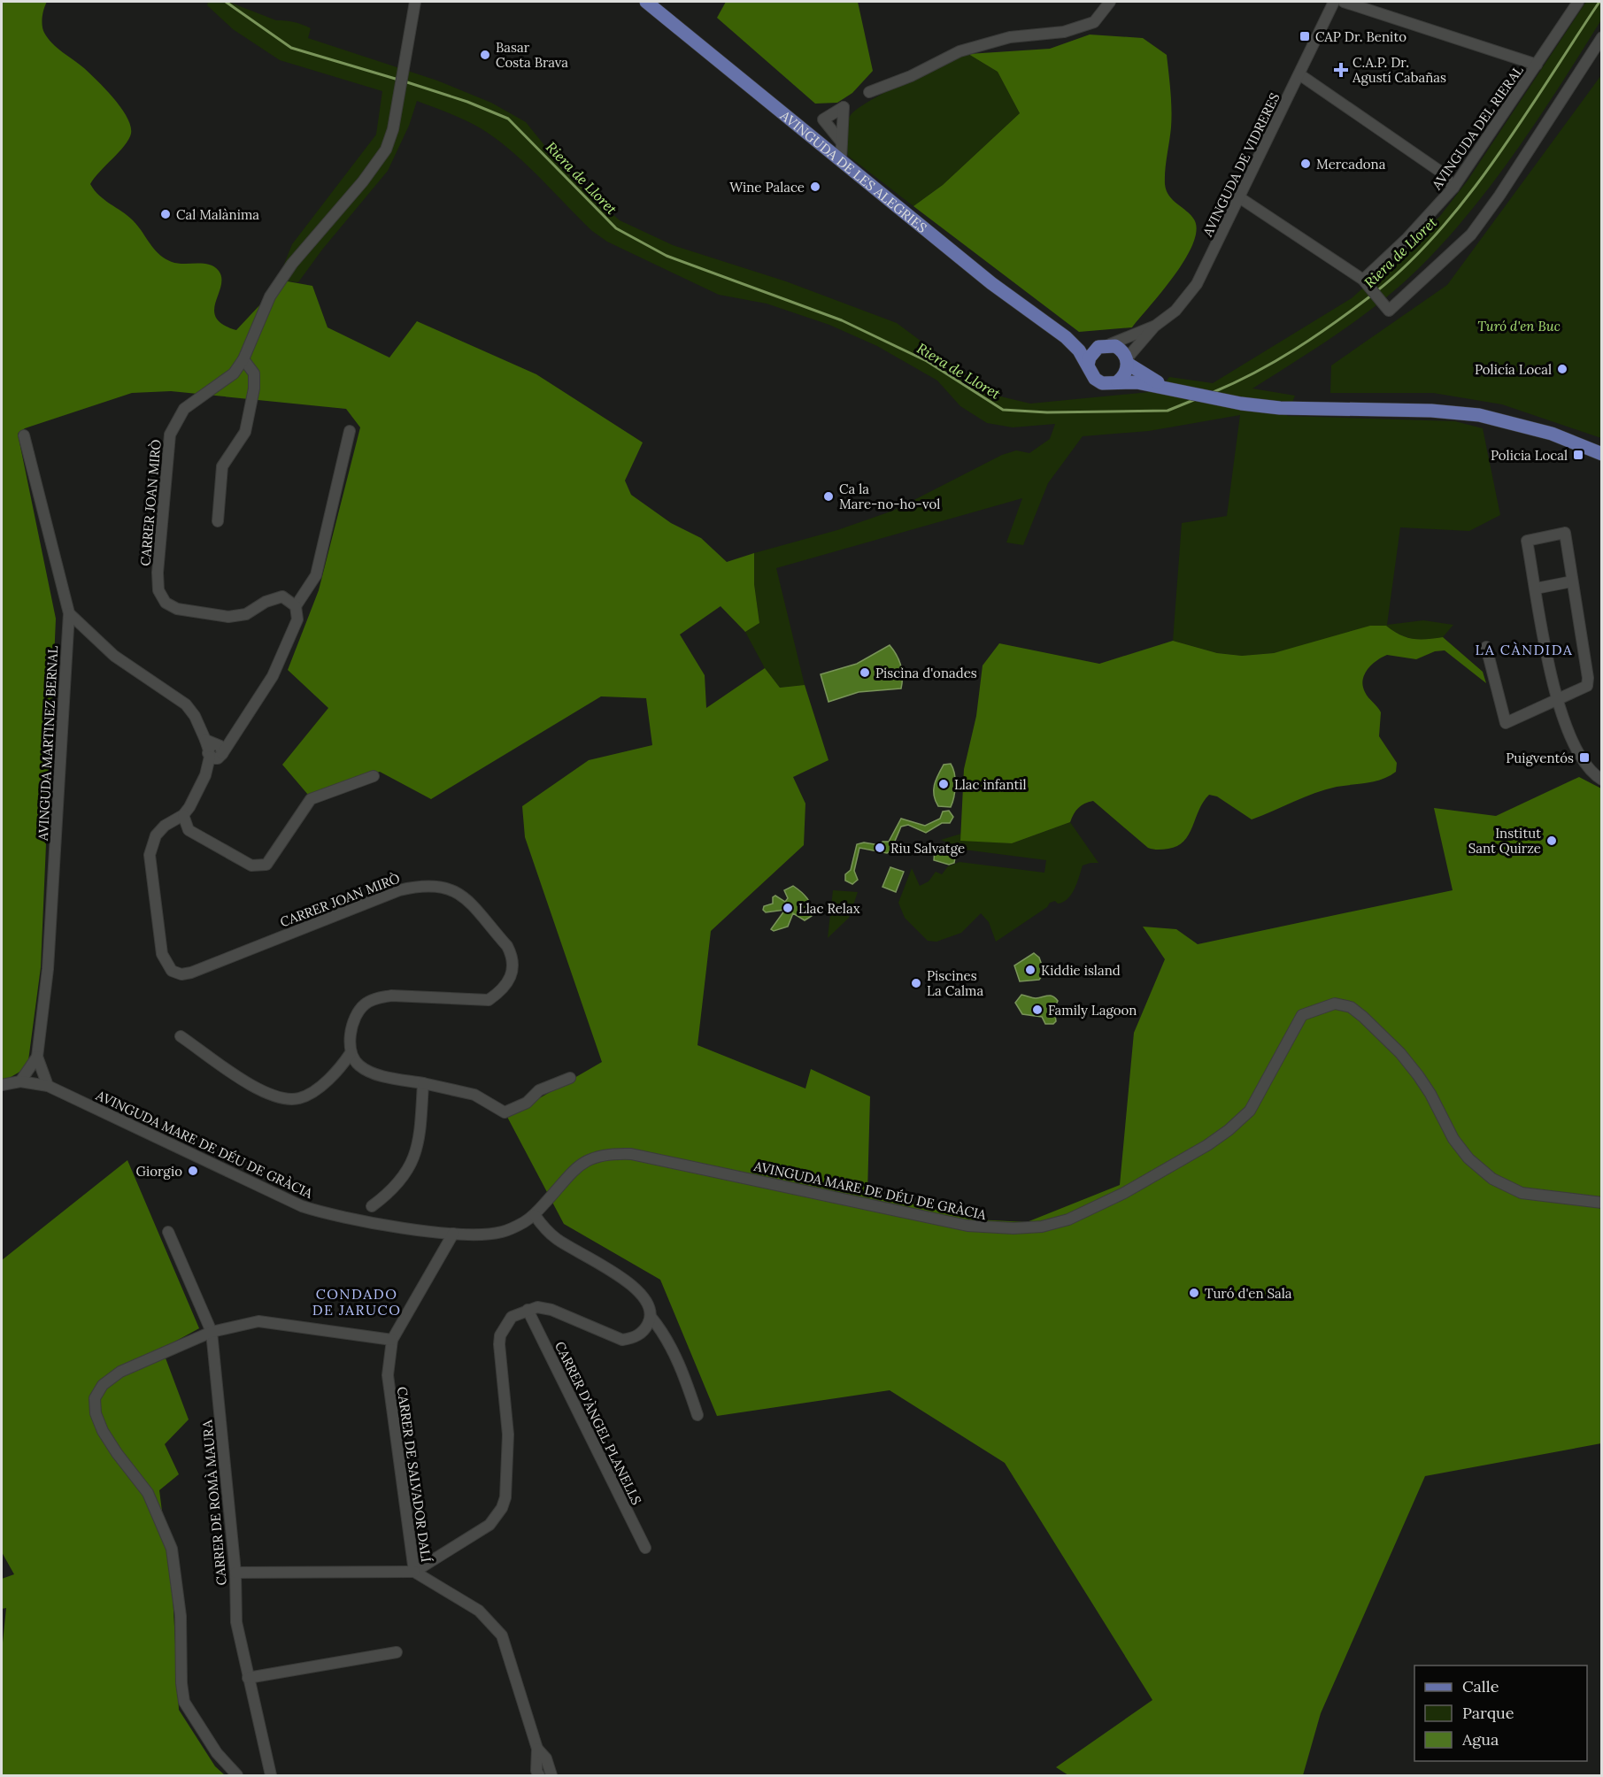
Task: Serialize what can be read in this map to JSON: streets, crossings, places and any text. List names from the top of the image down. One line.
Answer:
{"streets":{"main road":["AVINGUDA DE LES ALEGRIES"],"street":["AVINGUDA DEL RIERAL","AVINGUDA DE VIDRERES","CARRER JOAN MIRÒ","AVINGUDA MARTINEZ BERNAL","AVINGUDA MARE DE DÉU DE GRÀCIA","CARRER D'ÀNGEL PLANELLS","CARRER DE SALVADOR DALÍ","CARRER DE ROMÀ MAURA"]},"crossings":[["AVINGUDA MARTINEZ BERNAL","AVINGUDA MARE DE DÉU DE GRÀCIA"],["AVINGUDA MARE DE DÉU DE GRÀCIA","CARRER DE SALVADOR DALÍ"]],"districts":["LA CÀNDIDA","CONDADO DE JARUCO"],"water":["Riera de Lloret"],"parks":["Turó d'en Buc"],"places":{"transit":["CAP Dr. Benito","Policia Local","Puigventós"],"other":["Basar Costa Brava","Mercadona","Wine Palace","Cal Malànima","Policía Local","Ca la Mare-no-ho-vol","Piscina d'onades","Llac infantil","Institut Sant Quirze","Riu Salvatge","Llac Relax","Kiddie island","Piscines La Calma","Family Lagoon","Giorgio","Turó d'en Sala"],"health":["C.A.P. Dr. Agustí Cabañas"]},"legend":["Calle","Parque","Agua"]}
